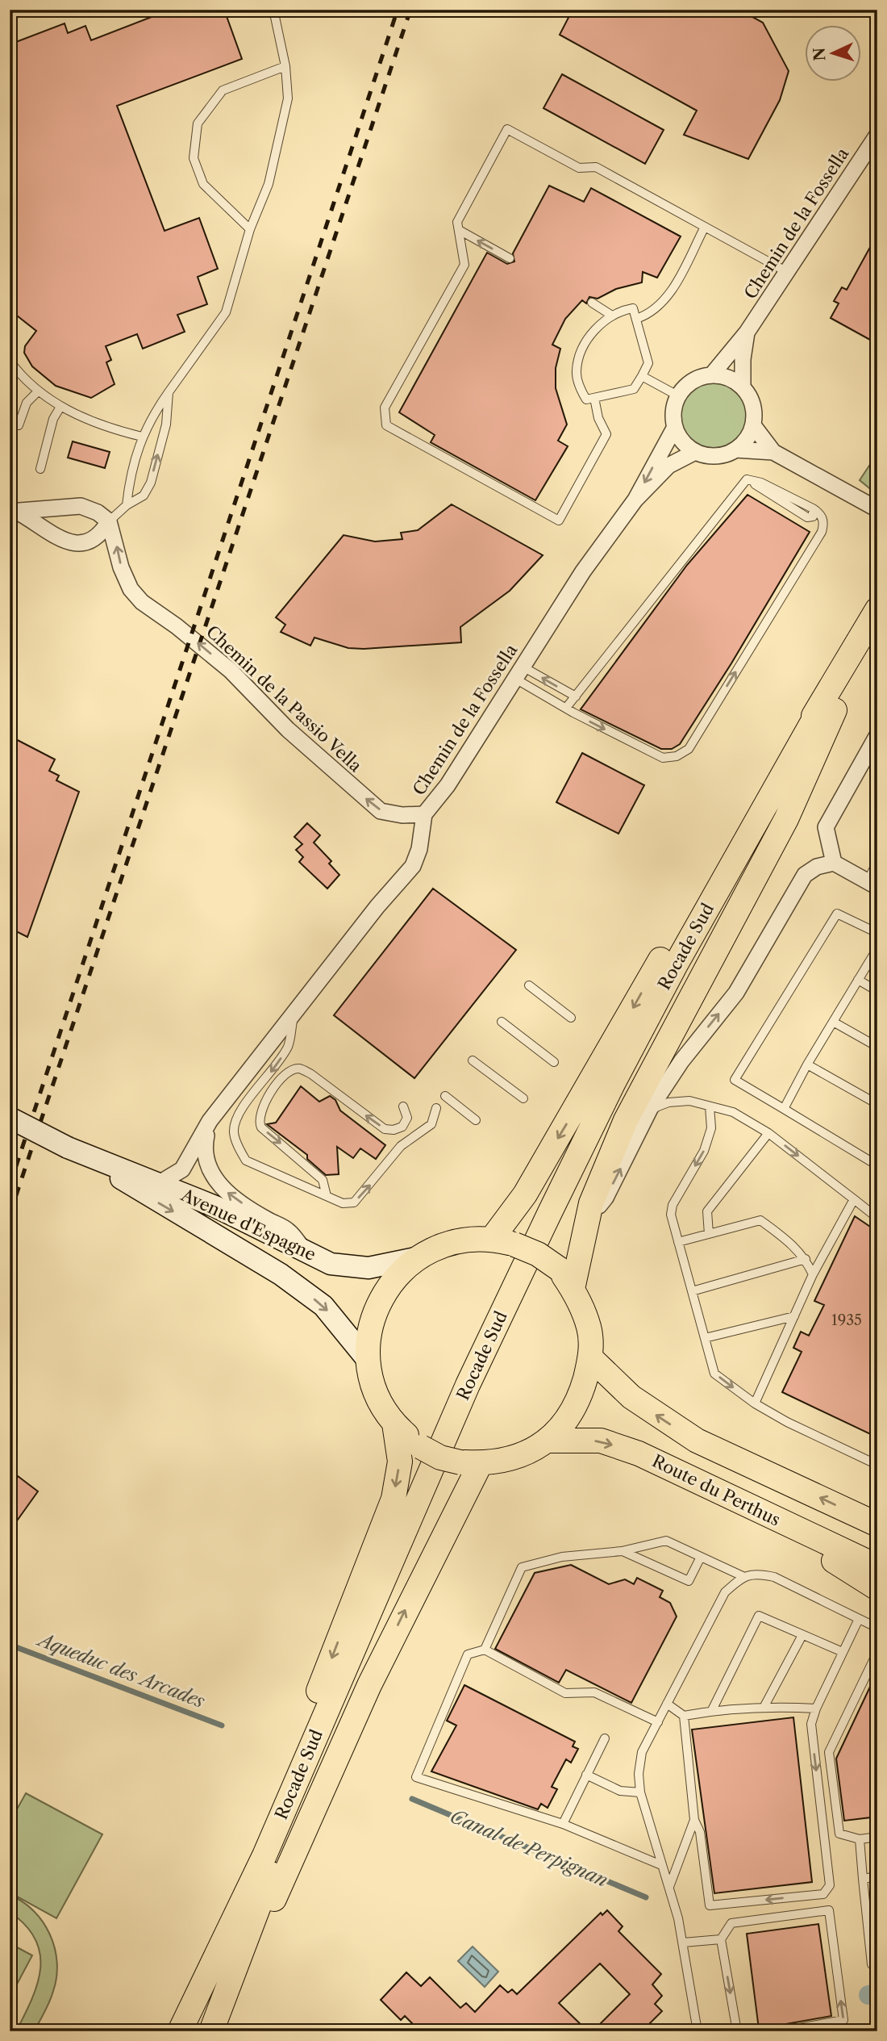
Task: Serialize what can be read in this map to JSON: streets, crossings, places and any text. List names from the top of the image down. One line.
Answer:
{"streets":{"main road":["Rocade Sud","Avenue d'Espagne","Route du Perthus"],"street":["Chemin de la Fossella","Chemin de la Passio Vella"]},"crossings":[["Chemin de la Fossella","Chemin de la Passio Vella"],["Chemin de la Fossella","Avenue d'Espagne"]],"one_way":["Chemin de la Passio Vella"],"water":["Aqueduc des Arcades","Canal de Perpignan"],"house_numbers":["1935"],"north":"left"}
